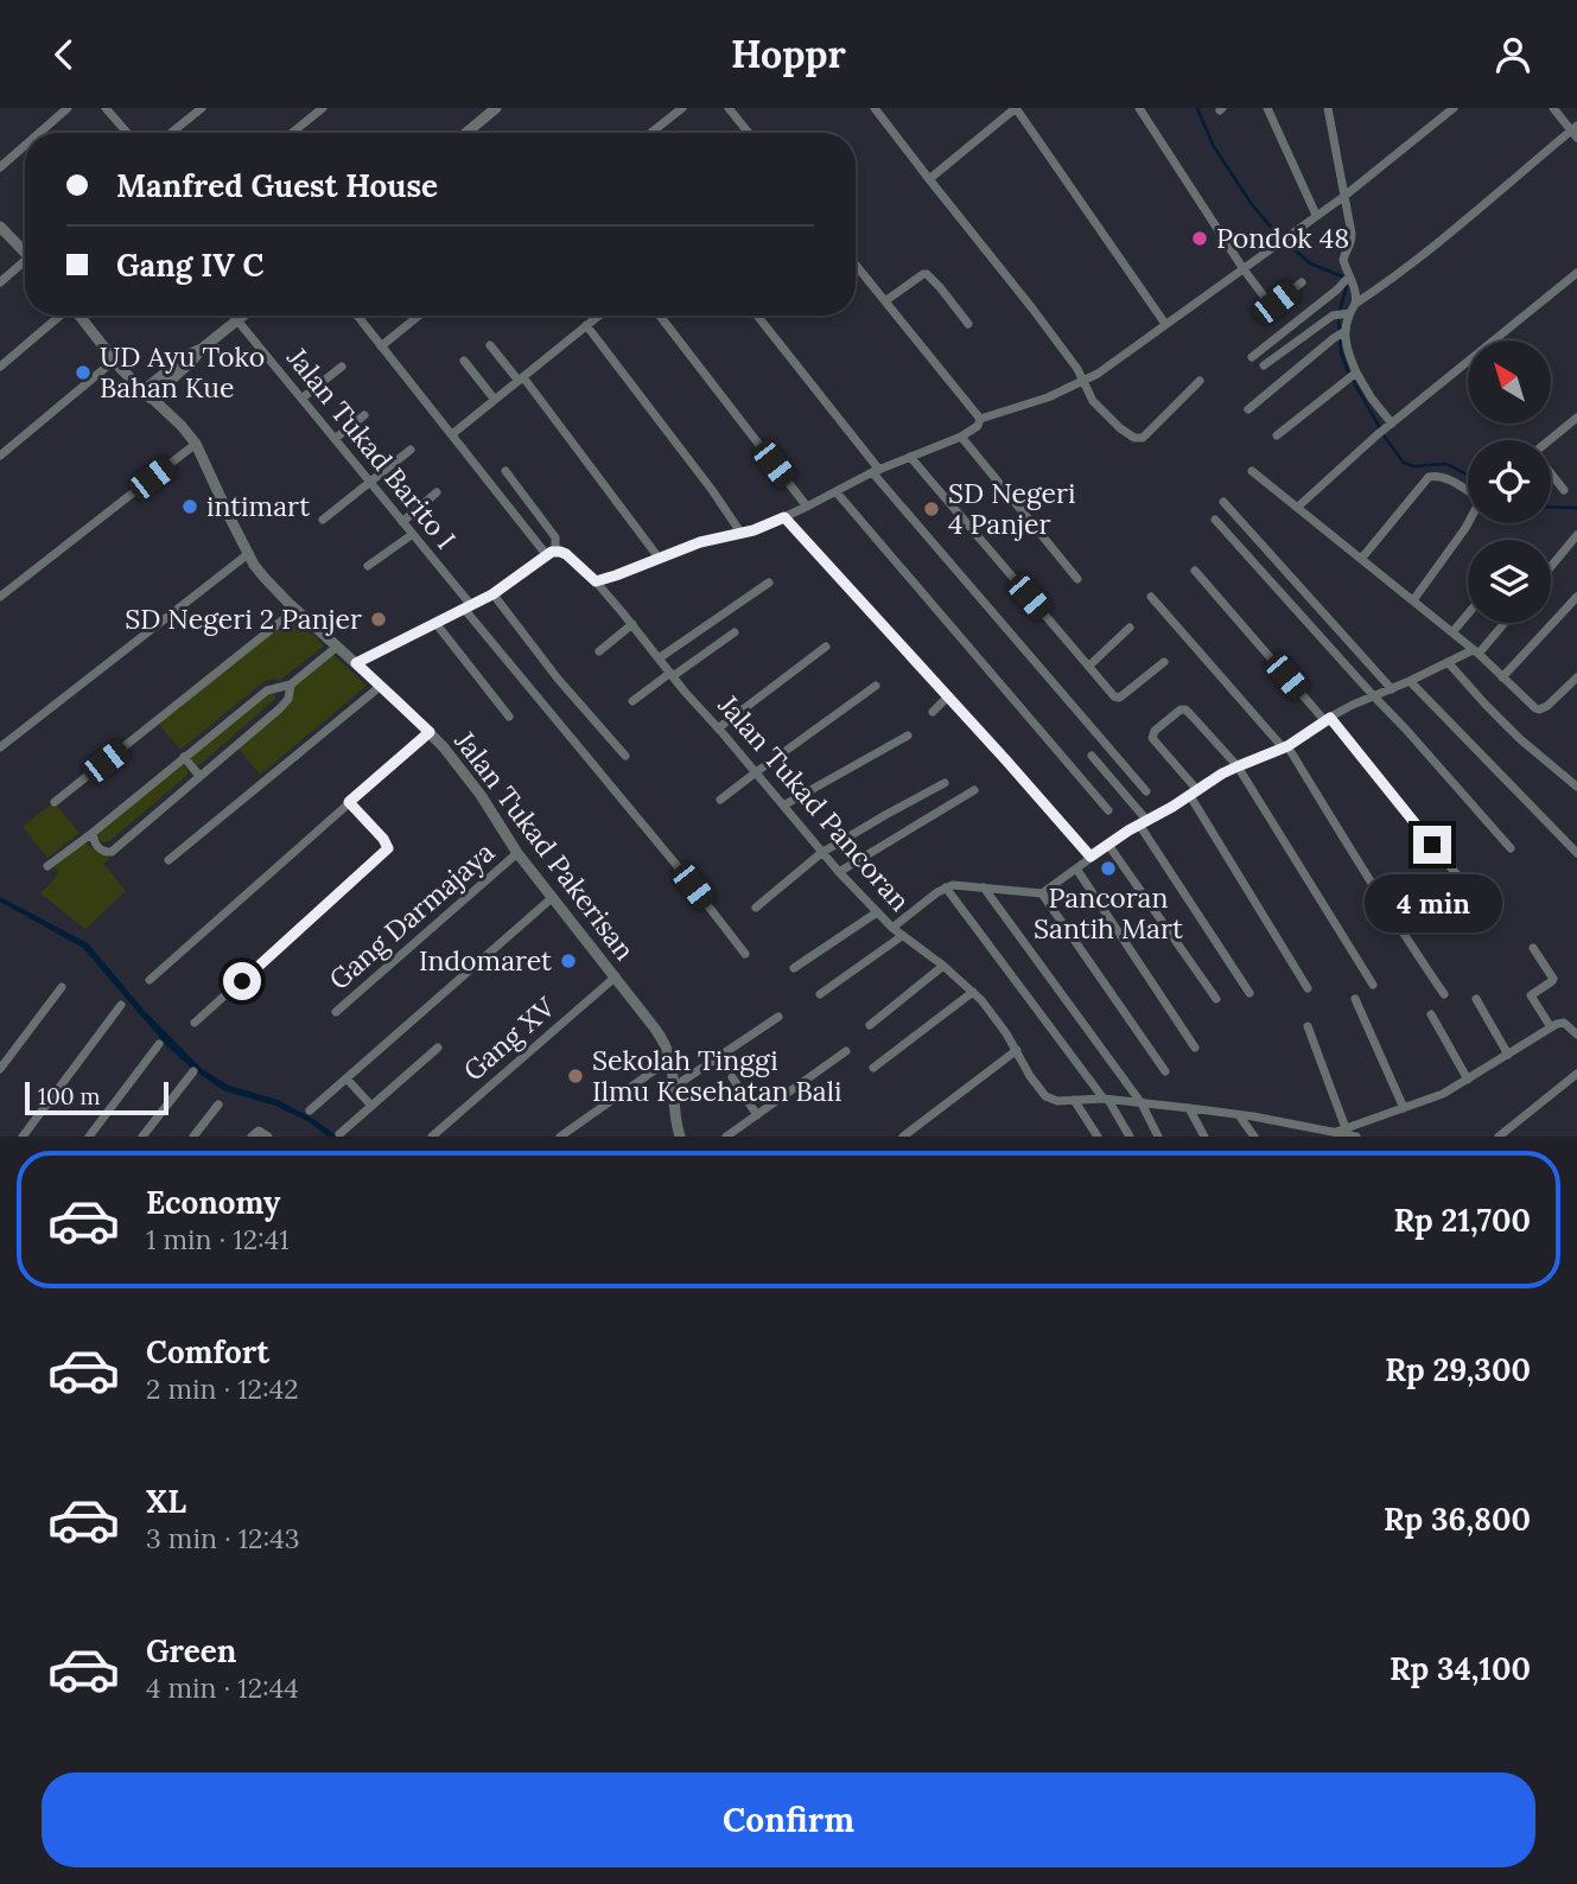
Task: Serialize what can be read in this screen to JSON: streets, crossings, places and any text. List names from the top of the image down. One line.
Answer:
{"streets":{"street":["Jalan Tukad Barito I","Jalan Tukad Pancoran","Jalan Tukad Pakerisan","Gang Darmajaya","Gang XV"]},"crossings":[["Jalan Tukad Pakerisan","Gang Darmajaya"],["Jalan Tukad Pakerisan","Gang XV"]],"places":["Pondok 48","UD Ayu Toko Bahan Kue","intimart","SD Negeri 4 Panjer","SD Negeri 2 Panjer","Pancoran Santih Mart","Indomaret","Sekolah Tinggi Ilmu Kesehatan Bali"],"scale_bar":"100 m","north":"top left","page":{"header":"Hoppr","banner":["Manfred Guest House","Gang IV C"],"bubble":"4 min","scale":"100 m","list":[{"name":"Economy","note":"1 min · 12:41","value":"Rp 21,700"},{"name":"Comfort","note":"2 min · 12:42","value":"Rp 29,300"},{"name":"XL","note":"3 min · 12:43","value":"Rp 36,800"},{"name":"Green","note":"4 min · 12:44","value":"Rp 34,100"}],"buttons":"Confirm"}}
